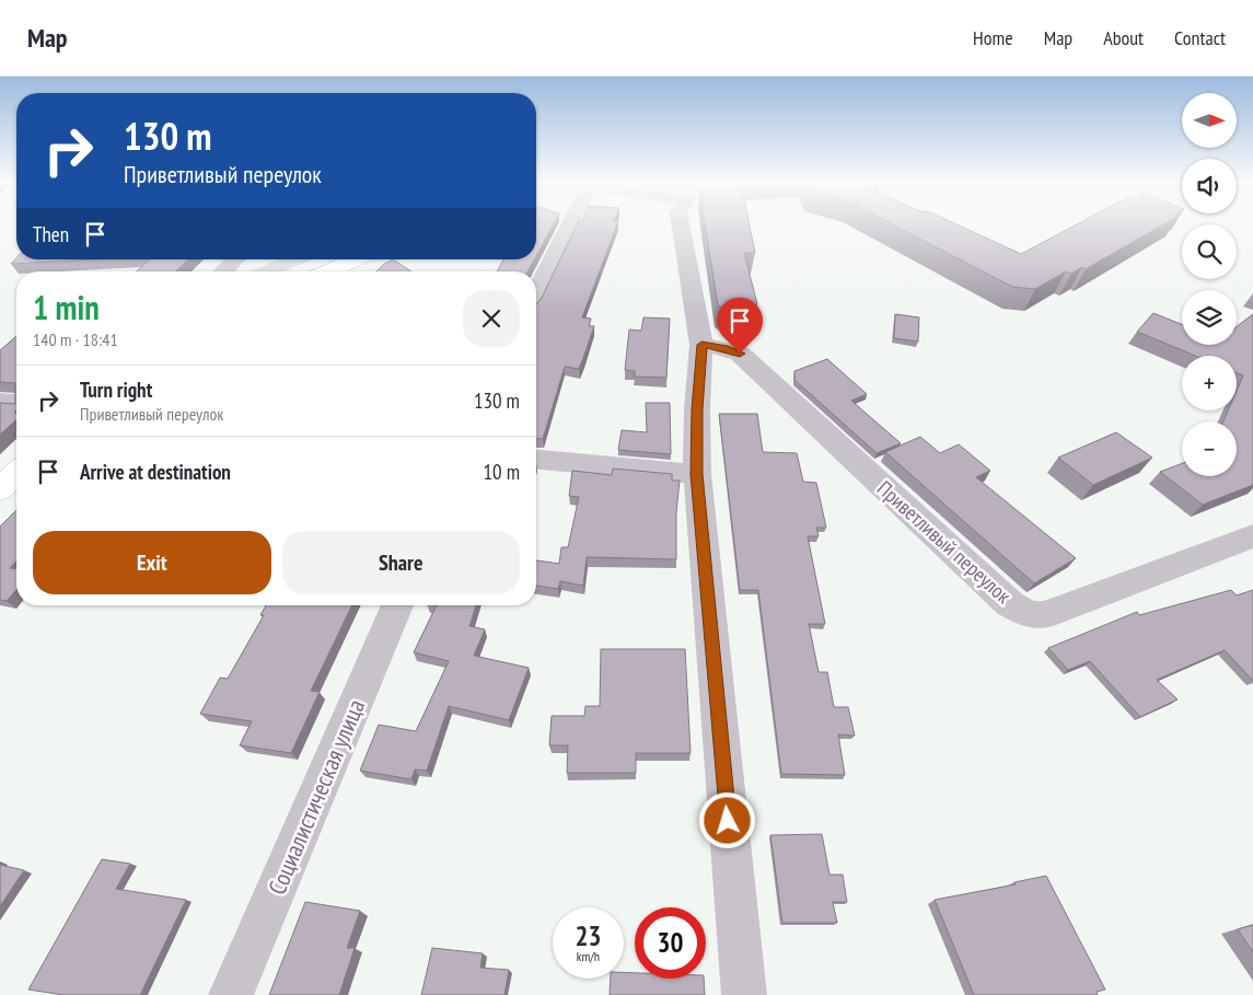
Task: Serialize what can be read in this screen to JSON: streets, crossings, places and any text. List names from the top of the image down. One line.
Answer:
{"streets":{"street":["Приветливый переулок","Социалистическая улица"]},"north":"right","page":{"header":"Map","nav":["Home","Map","About","Contact"],"map_buttons":["+","−"],"turn":["130 m","Приветливый переулок"],"then":"Then","heading":["1 min","140 m · 18:41"],"list":[{"name":"Turn right","note":"Приветливый переулок","value":"130 m"},{"name":"Arrive at destination","value":"10 m"}],"buttons":["Exit","Share"],"speed":"23 km/h","limit":"30"}}
